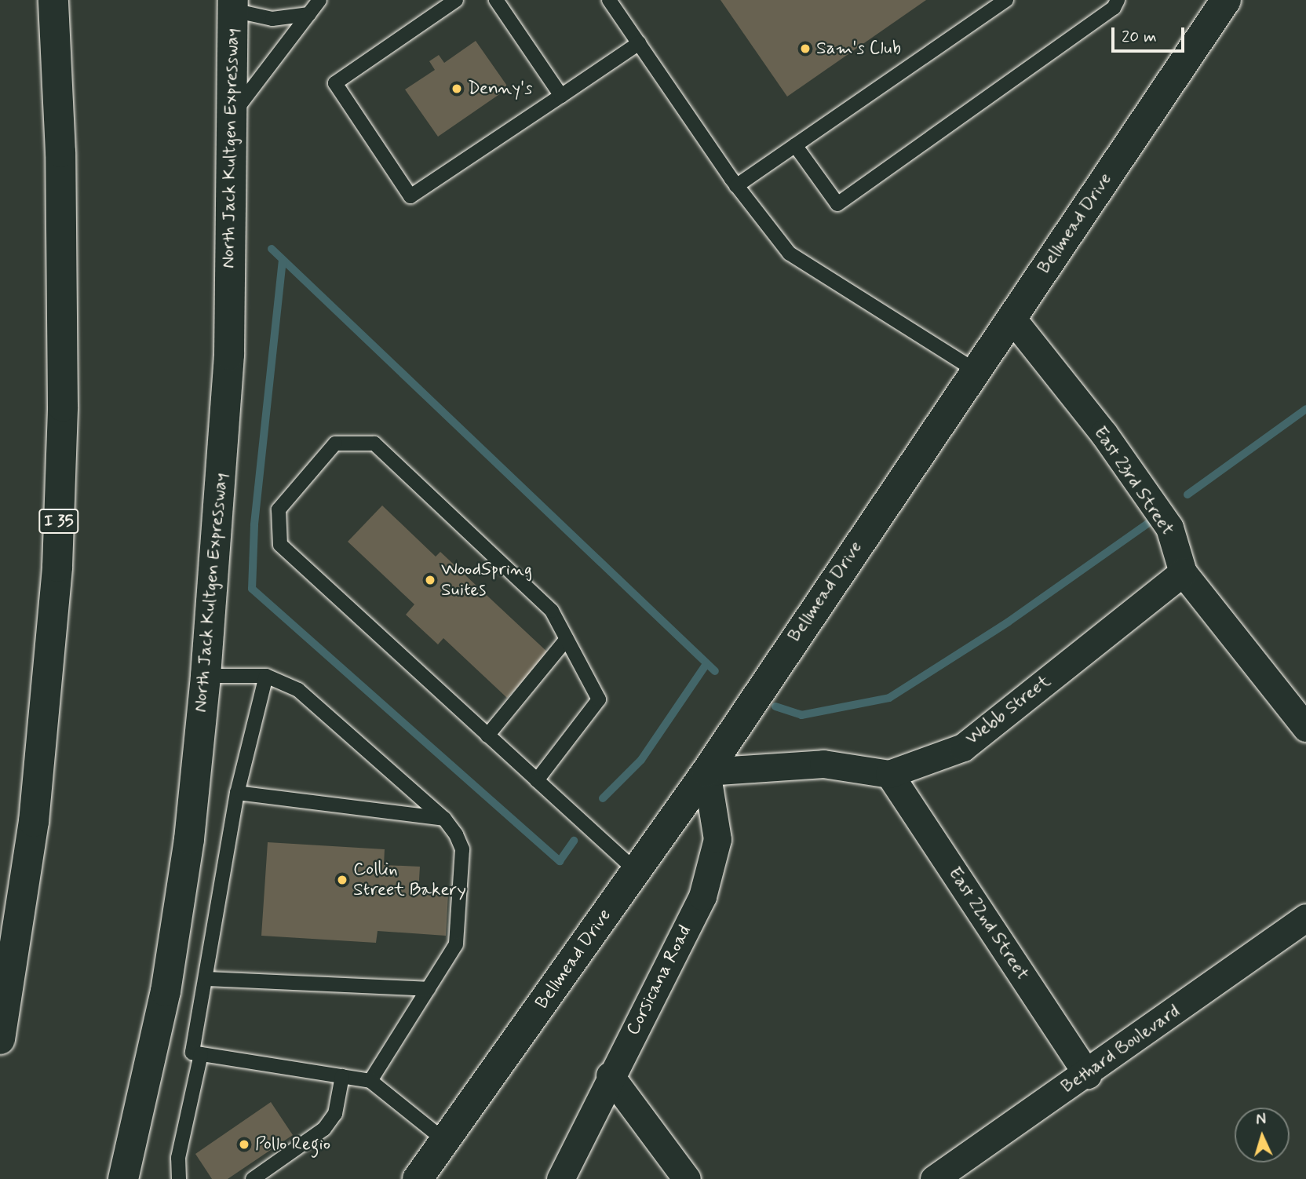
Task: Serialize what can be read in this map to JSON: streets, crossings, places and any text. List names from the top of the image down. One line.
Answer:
{"streets":{"main road":["North Jack Kultgen Expressway","Bellmead Drive","I 35"],"street":["East 23rd Street","Webb Street","East 22nd Street","Corsicana Road","Bethard Boulevard"]},"crossings":[["Bellmead Drive","East 23rd Street"],["Bellmead Drive","Webb Street"],["Bellmead Drive","Corsicana Road"],["East 23rd Street","Webb Street"],["Webb Street","East 22nd Street"],["Webb Street","Corsicana Road"],["East 22nd Street","Bethard Boulevard"]],"places":["Sam's Club","Denny's","WoodSpring Suites","Collin Street Bakery","Pollo Regio"],"scale_bar":"20 m","north":"top"}
